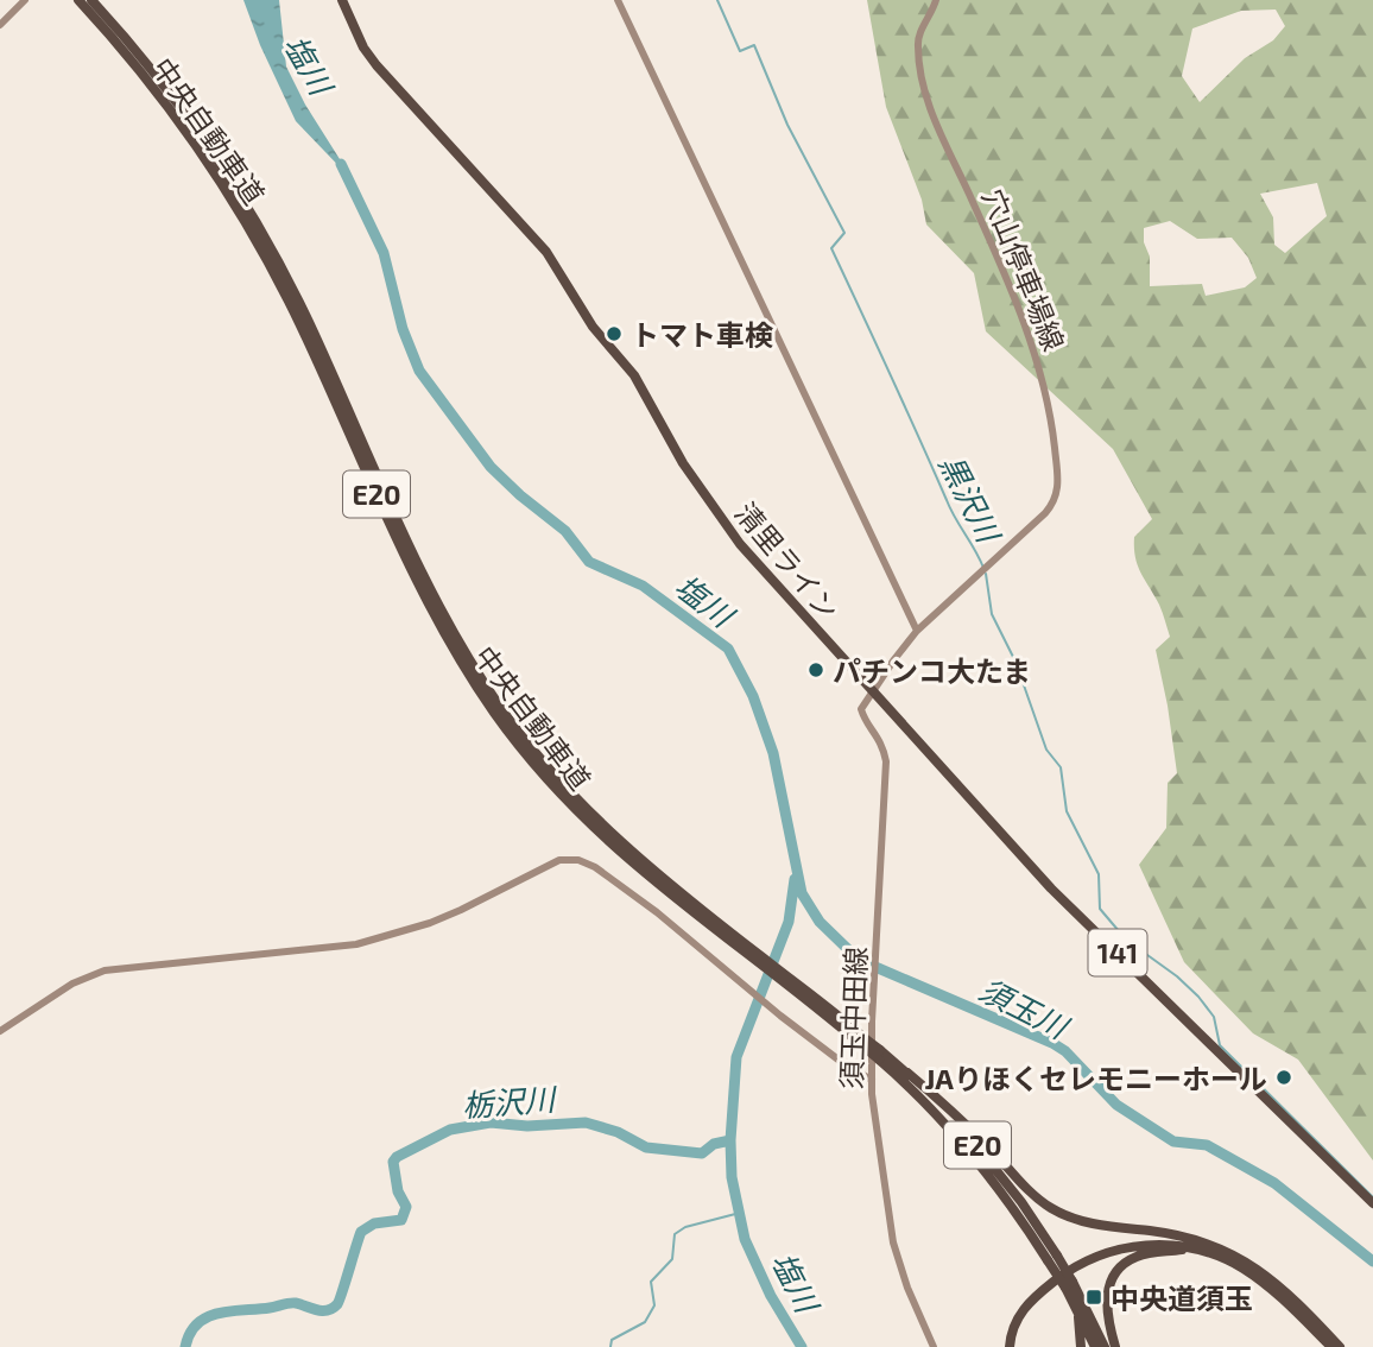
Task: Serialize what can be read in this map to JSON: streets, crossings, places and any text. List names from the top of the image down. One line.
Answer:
{"streets":{"highway":["中央自動車道","E20","清里ライン","141"],"street":["穴山停車場線","須玉中田線"]},"crossings":[["穴山停車場線","清里ライン"],["穴山停車場線","須玉中田線"],["清里ライン","須玉中田線"]],"water":["塩川","黒沢川","須玉川","栃沢川"],"places":{"other":["トマト車検","パチンコ大たま","JAりほくセレモニーホール"],"transit":["中央道須玉"]}}
